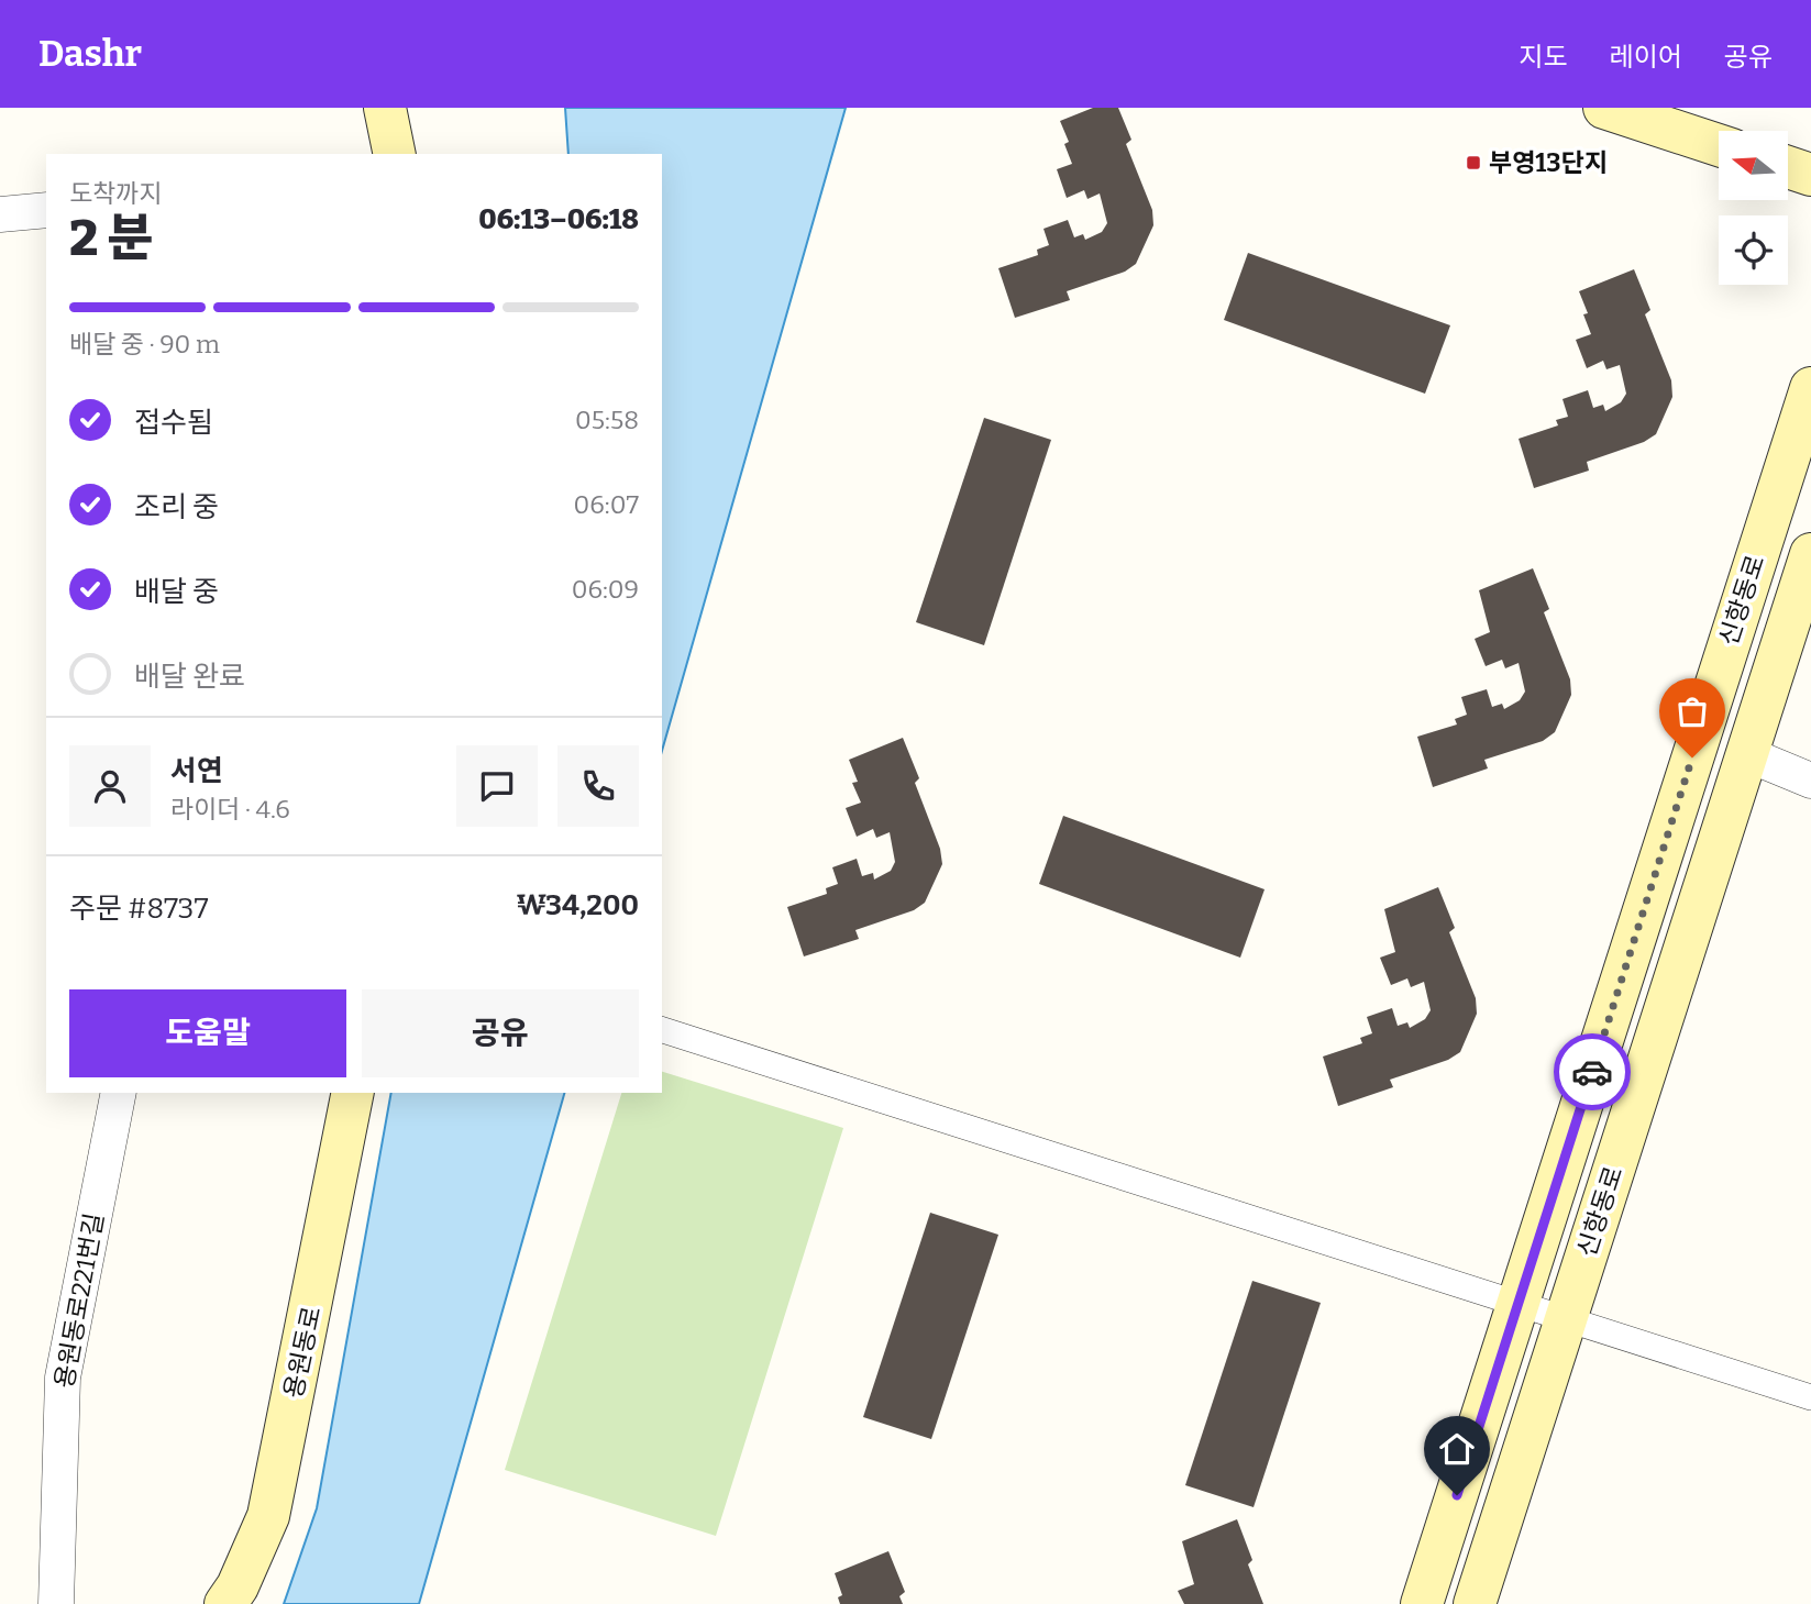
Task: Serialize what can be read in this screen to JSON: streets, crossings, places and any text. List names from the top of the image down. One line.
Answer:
{"streets":{"main road":["신항동로","용원동로"],"street":["용원동로221번길"]},"places":{"transit":["부영13단지"]},"north":"left","page":{"header":"Dashr","nav":["지도","레이어","공유"],"heading":["2 분","도착까지","06:13–06:18"],"panel":["서연","라이더 · 4.6","주문 #8737","₩34,200"],"bar":"배달 중 · 90 m","list":[["접수됨","05:58"],["조리 중","06:07"],["배달 중","06:09"],"배달 완료"],"buttons":["도움말","공유"]}}
